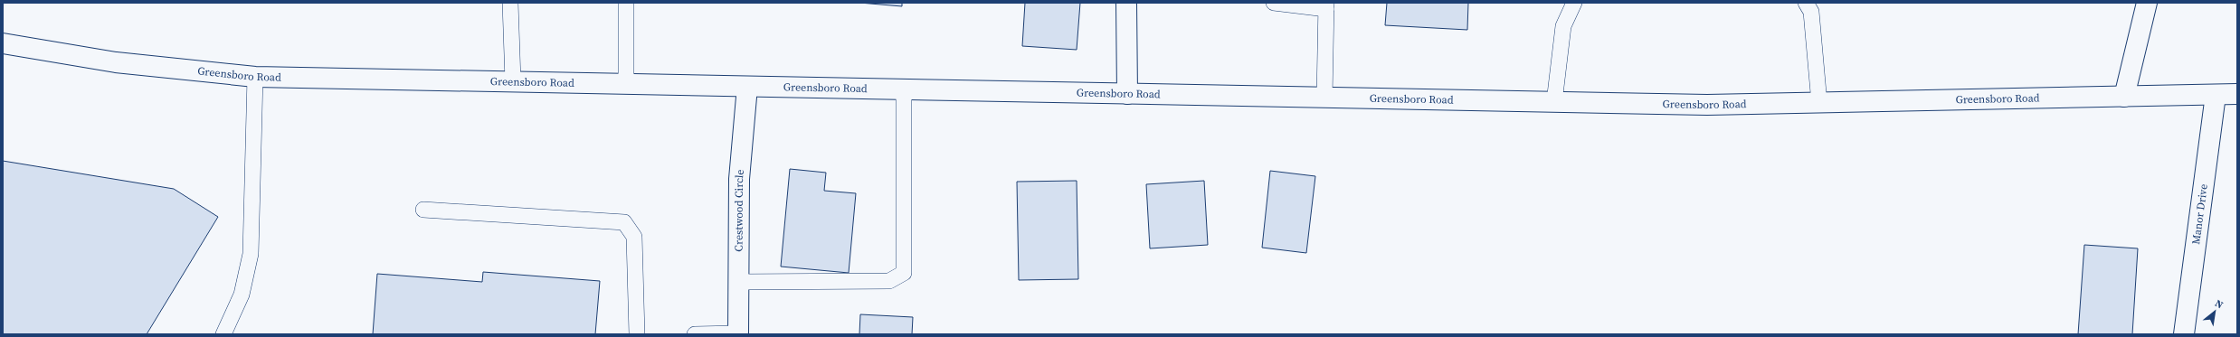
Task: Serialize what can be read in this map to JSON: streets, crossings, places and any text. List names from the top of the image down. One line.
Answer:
{"streets":{"main road":["Greensboro Road","Crestwood Circle","Manor Drive"]},"crossings":[["Greensboro Road","Crestwood Circle"],["Greensboro Road","Manor Drive"]],"north":"top right"}
